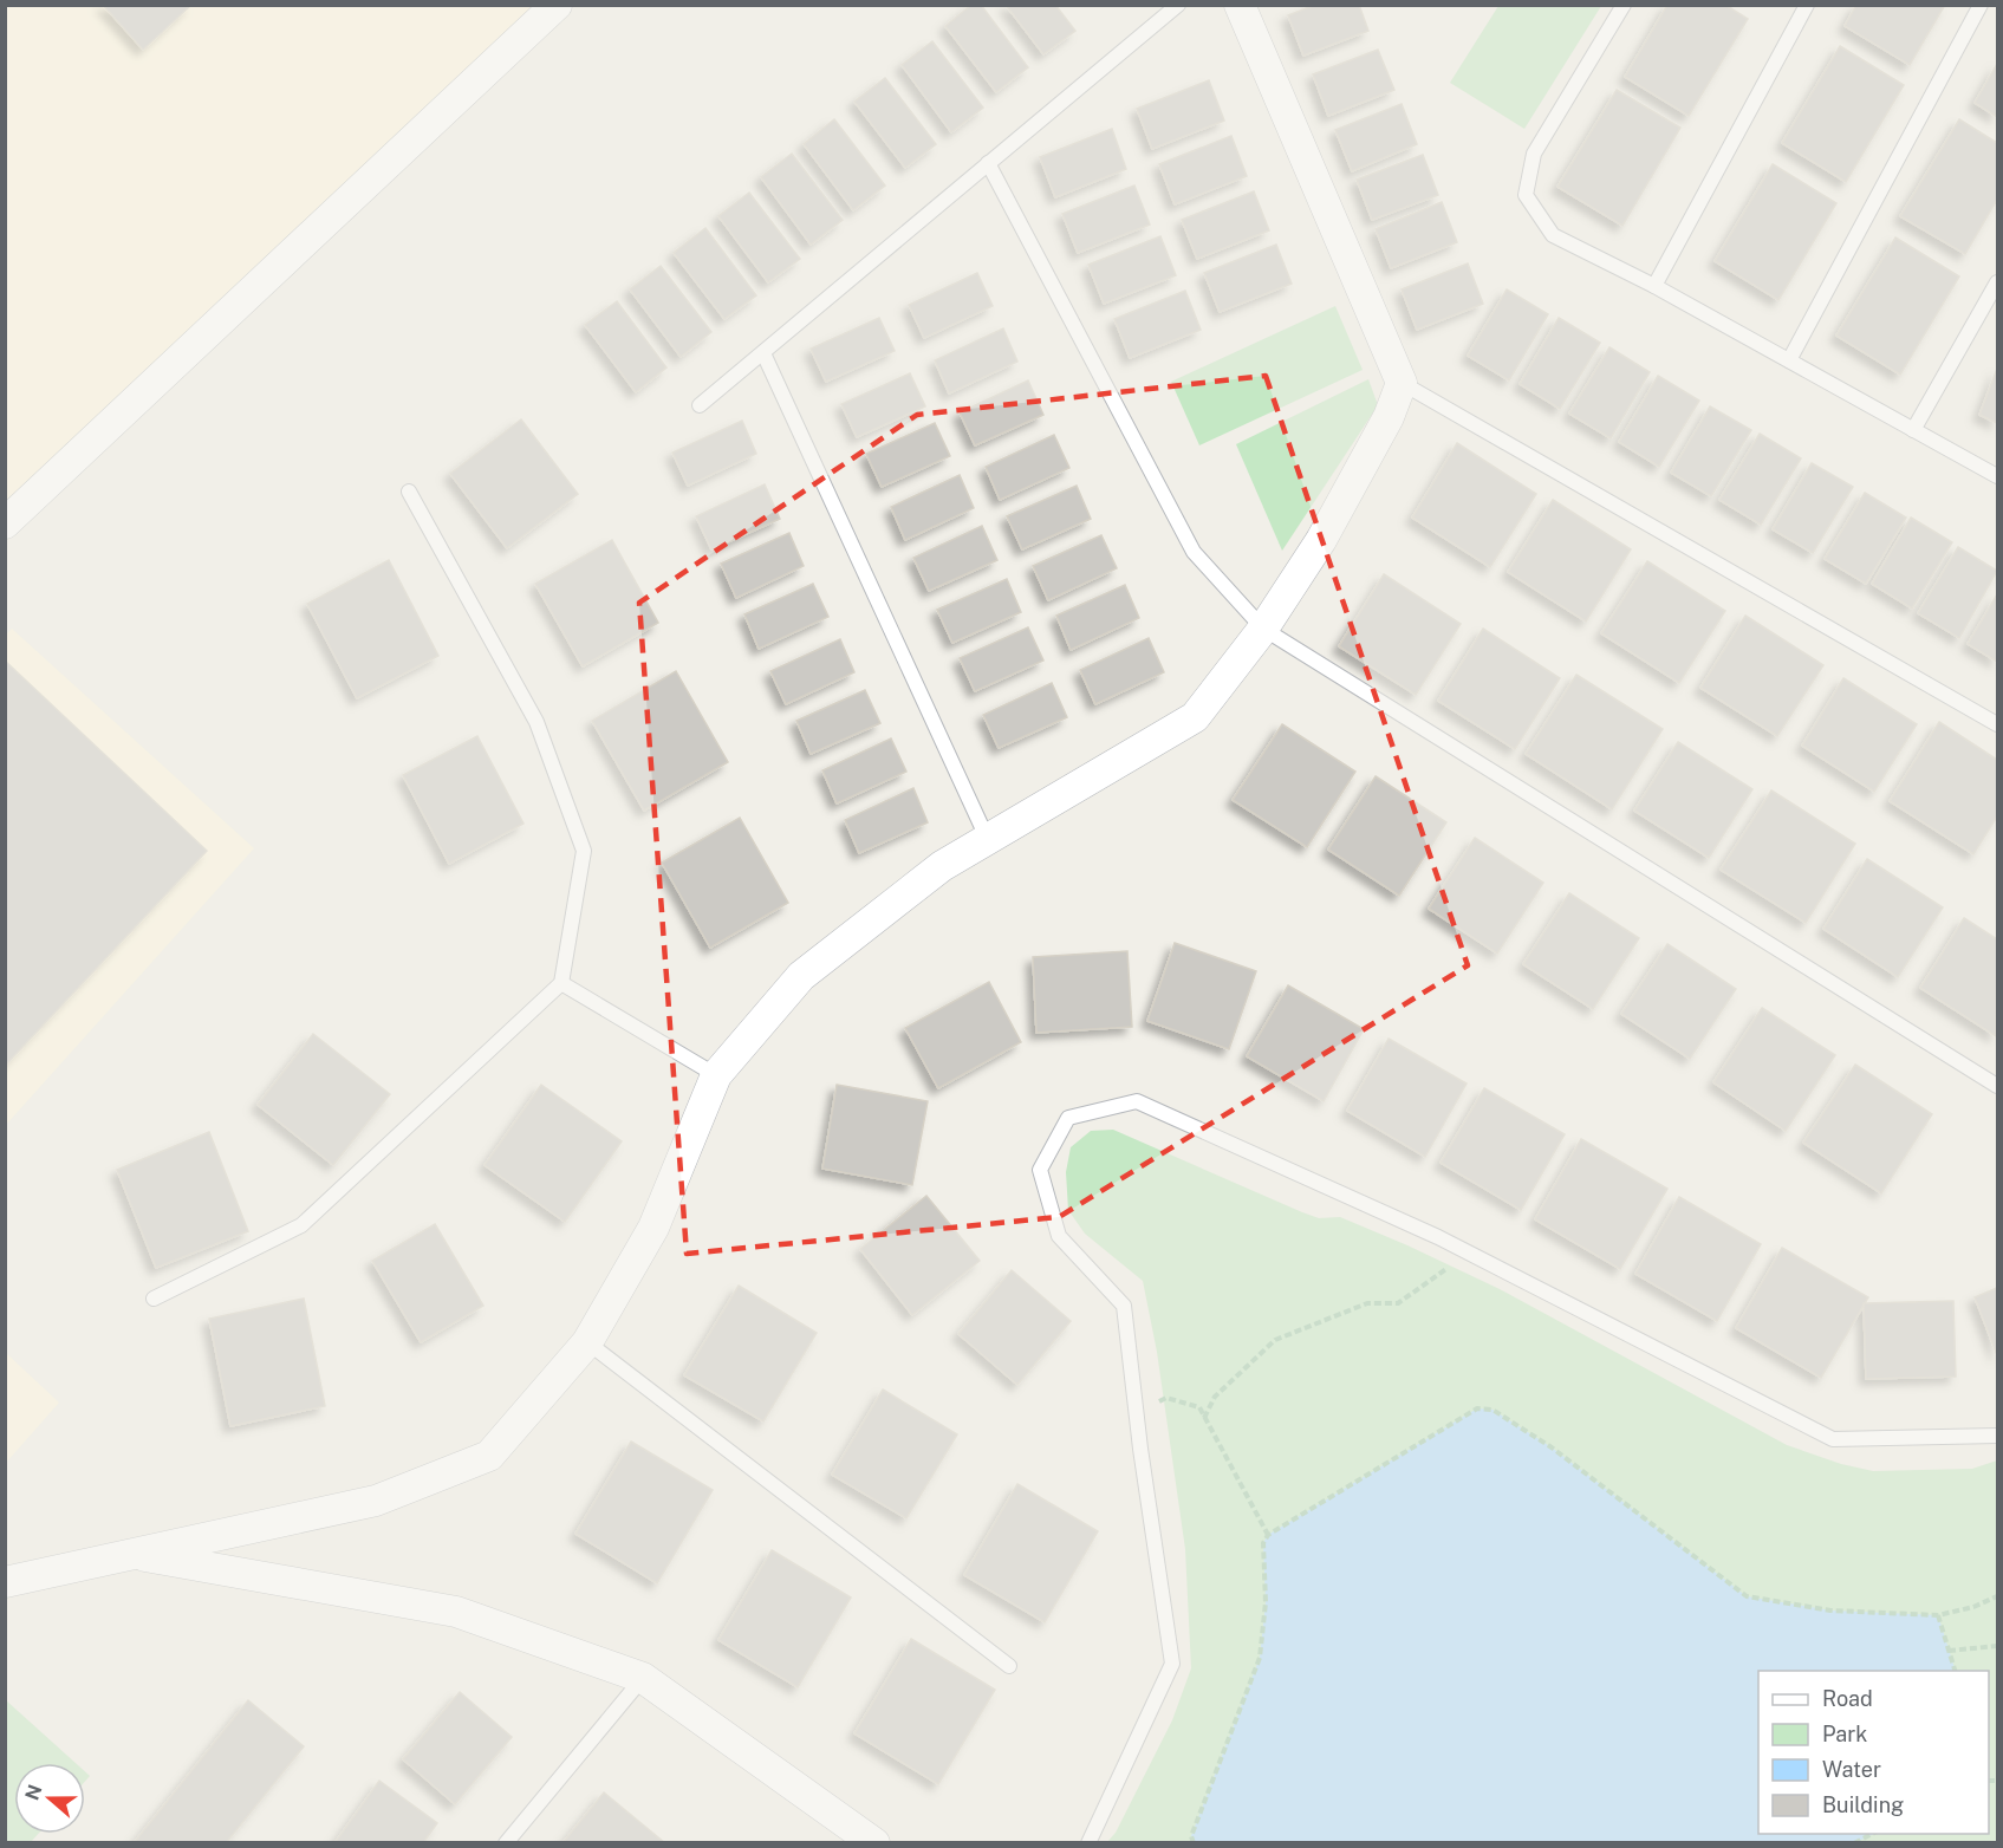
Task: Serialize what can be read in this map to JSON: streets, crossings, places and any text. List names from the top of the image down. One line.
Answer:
{"legend":["Road","Park","Water","Building"],"north":"left"}
